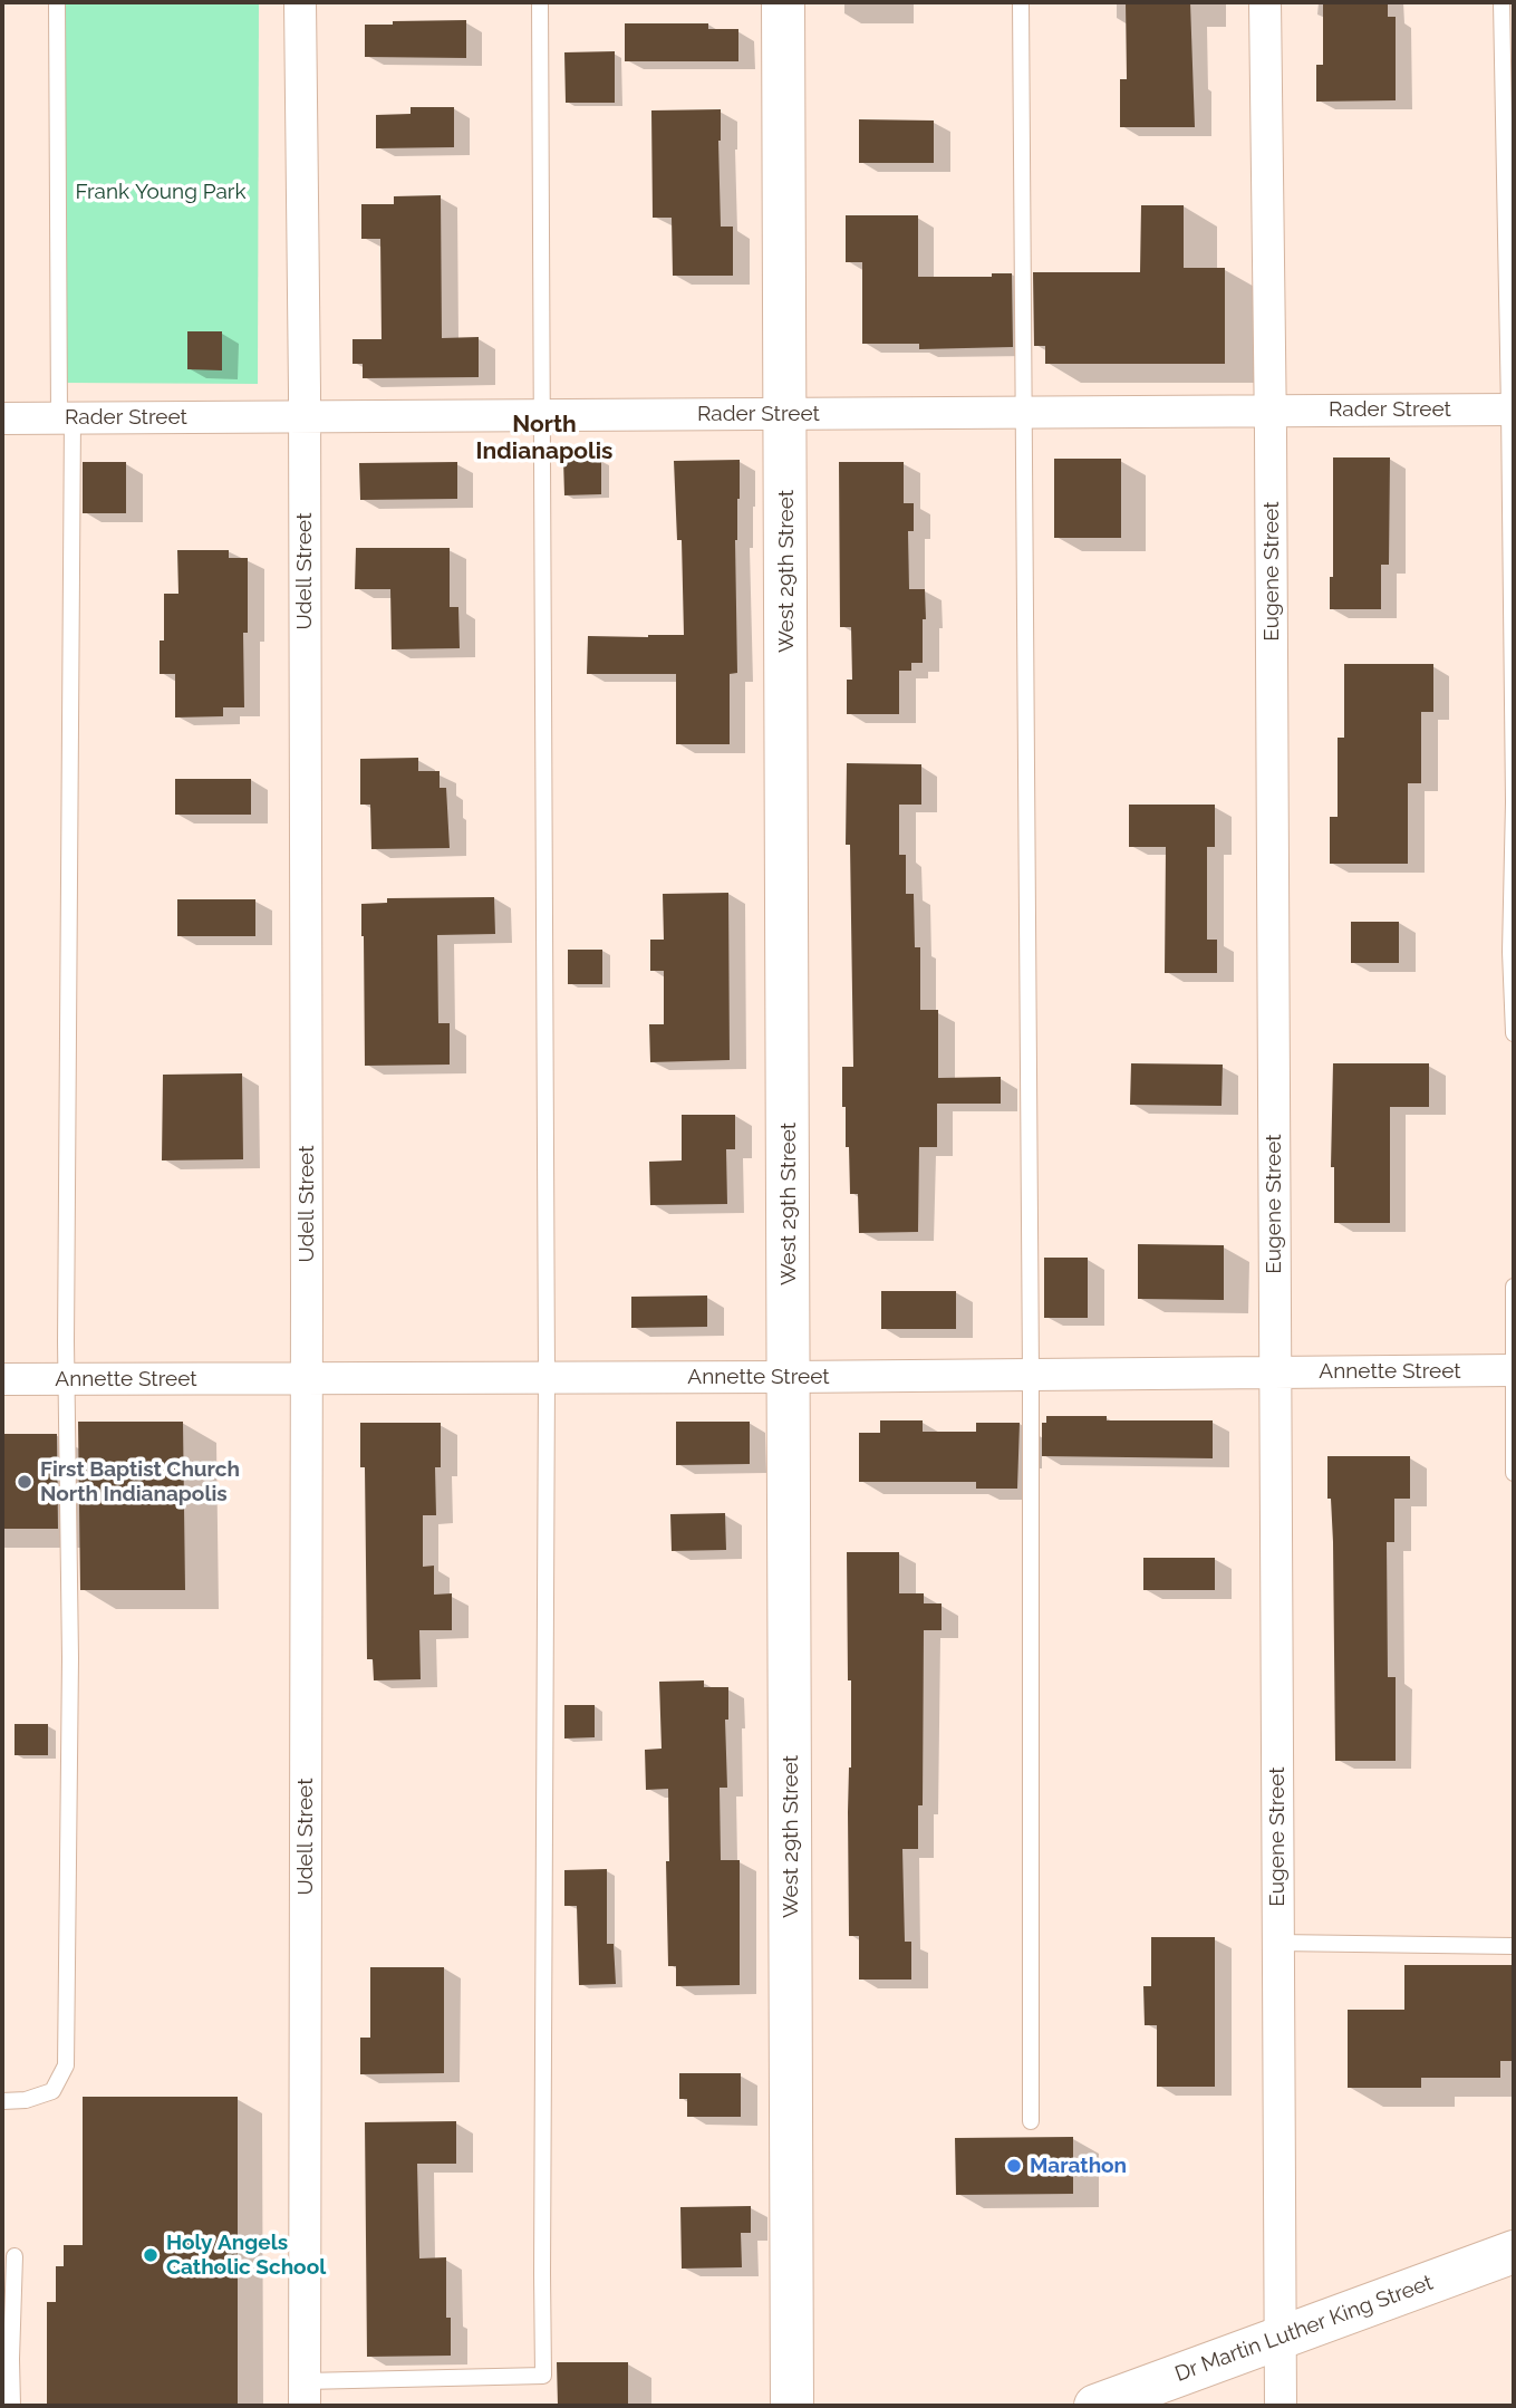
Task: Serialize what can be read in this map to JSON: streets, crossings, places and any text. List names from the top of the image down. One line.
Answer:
{"streets":{"main road":["West 29th Street","Dr Martin Luther King Street"],"street":["Rader Street","Udell Street","Eugene Street","Annette Street"]},"crossings":[["Rader Street","Udell Street"],["Rader Street","West 29th Street"],["Rader Street","Eugene Street"],["Udell Street","Annette Street"],["West 29th Street","Annette Street"],["Eugene Street","Annette Street"],["Eugene Street","Dr Martin Luther King Street"]],"districts":["North Indianapolis"],"parks":["Frank Young Park"],"places":["First Baptist Church North Indianapolis","Marathon","Holy Angels Catholic School"]}
